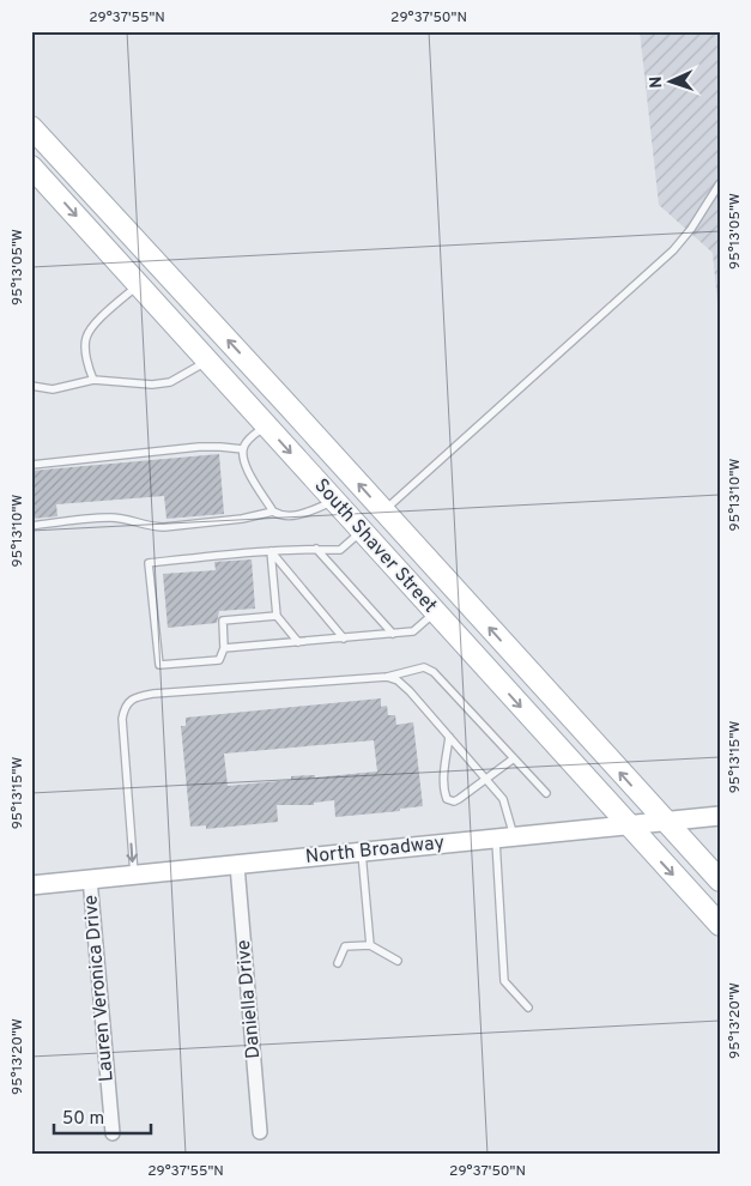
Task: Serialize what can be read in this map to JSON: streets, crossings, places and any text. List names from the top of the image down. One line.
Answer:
{"streets":{"main road":["South Shaver Street"],"street":["North Broadway","Lauren Veronica Drive","Daniella Drive"]},"crossings":[["South Shaver Street","North Broadway"],["North Broadway","Lauren Veronica Drive"],["North Broadway","Daniella Drive"]],"scale_bar":"50 m","north":"left","coordinates":["29°37'55\"N","29°37'50\"N","95°13'05\"W","95°13'10\"W","95°13'15\"W","95°13'20\"W"]}
